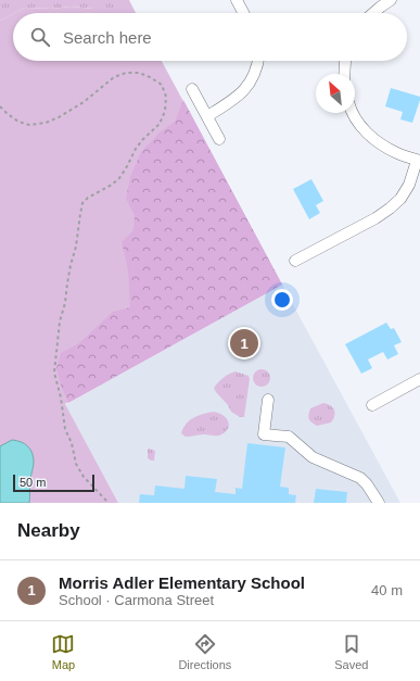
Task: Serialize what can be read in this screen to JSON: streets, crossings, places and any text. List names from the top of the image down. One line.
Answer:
{"scale_bar":"50 m","north":"top left","page":{"search":"Search here","pins":"1","scale":"50 m","heading":"Nearby","list":[{"mark":"1","name":"Morris Adler Elementary School","note":"School · Carmona Street","value":"40 m"}],"nav":["Map","Directions","Saved"]}}
